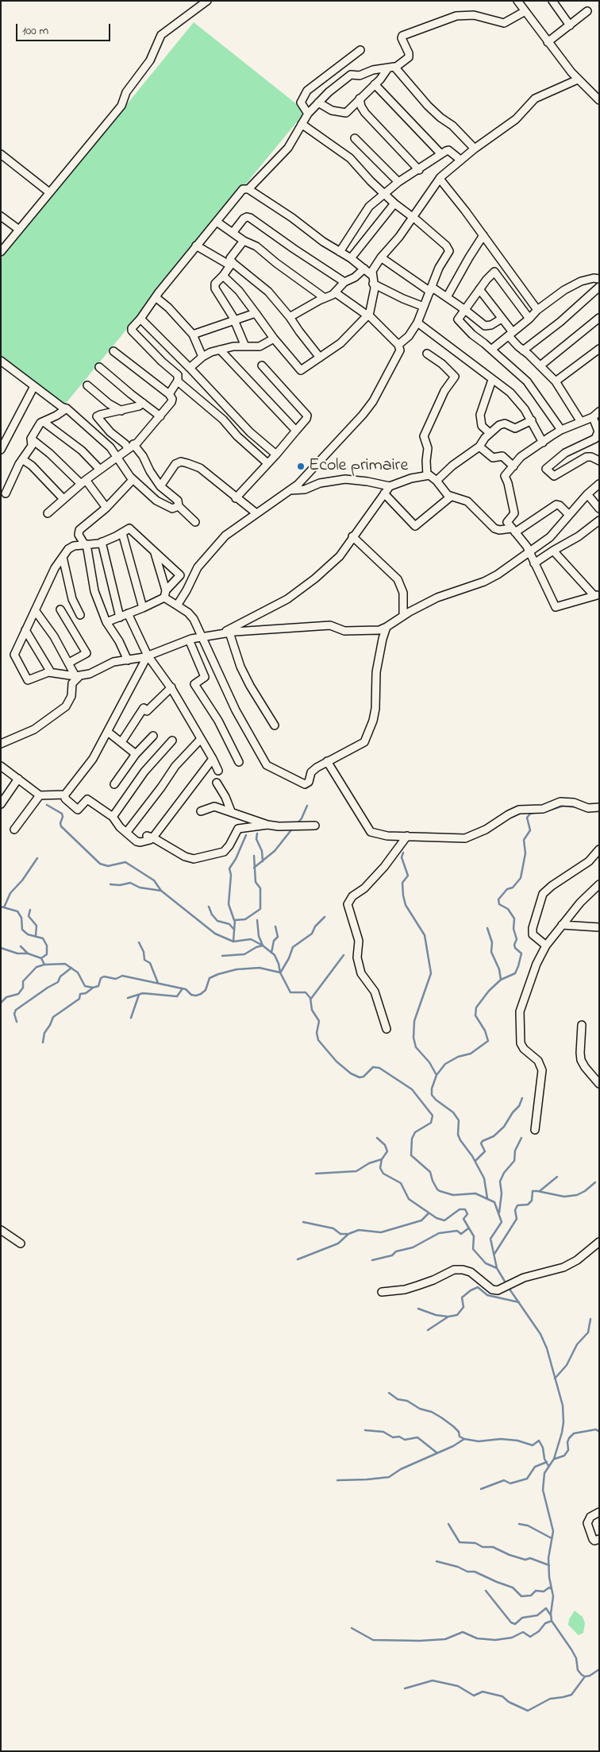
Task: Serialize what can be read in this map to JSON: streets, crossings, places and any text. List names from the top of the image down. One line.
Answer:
{"places":["Ecole primaire"],"scale_bar":"100 m"}
